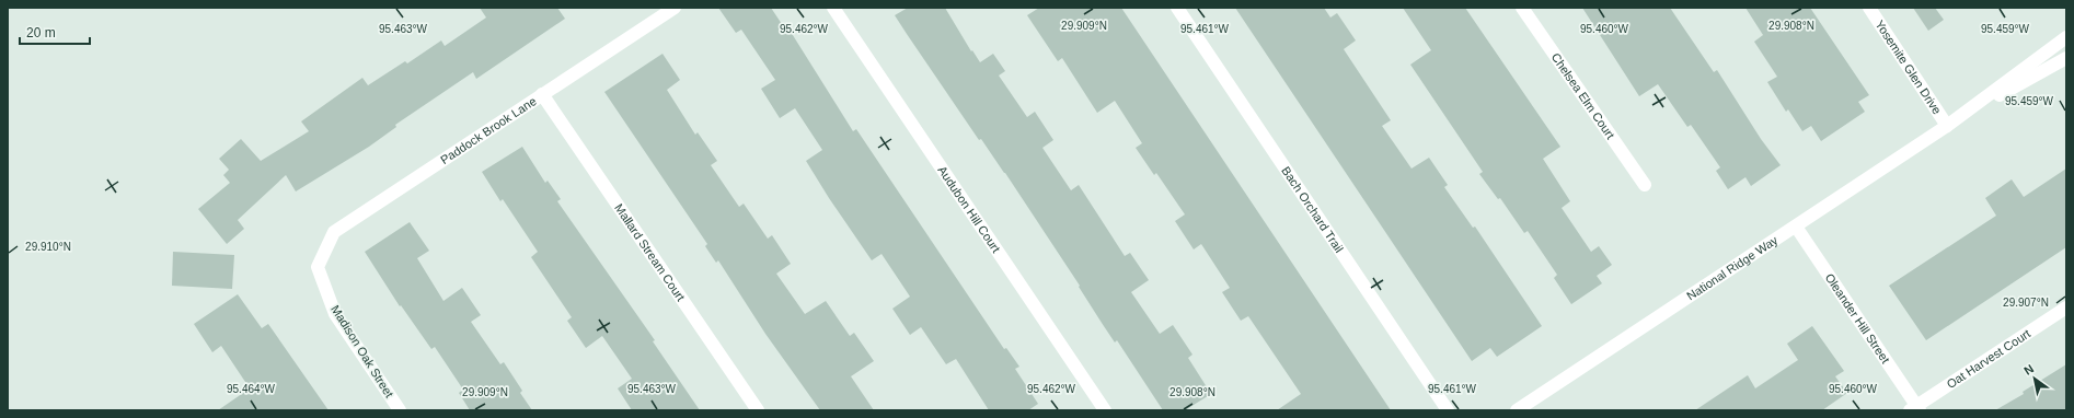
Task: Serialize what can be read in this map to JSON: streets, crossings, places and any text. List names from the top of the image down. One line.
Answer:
{"streets":{"street":["Yosemite Glen Drive","Chelsea Elm Court","Paddock Brook Lane","Audubon Hill Court","Bach Orchard Trail","Mallard Stream Court","National Ridge Way","Oleander Hill Street","Madison Oak Street","Oat Harvest Court"]},"crossings":[["Yosemite Glen Drive","National Ridge Way"],["Paddock Brook Lane","Mallard Stream Court"],["Paddock Brook Lane","Madison Oak Street"],["National Ridge Way","Oleander Hill Street"],["Oleander Hill Street","Oat Harvest Court"]],"scale_bar":"20 m","north":"top left","coordinates":["29.909°N","29.908°N","95.459°W","95.463°W","95.462°W","95.461°W","95.460°W","29.910°N","29.907°N","95.464°W"]}
